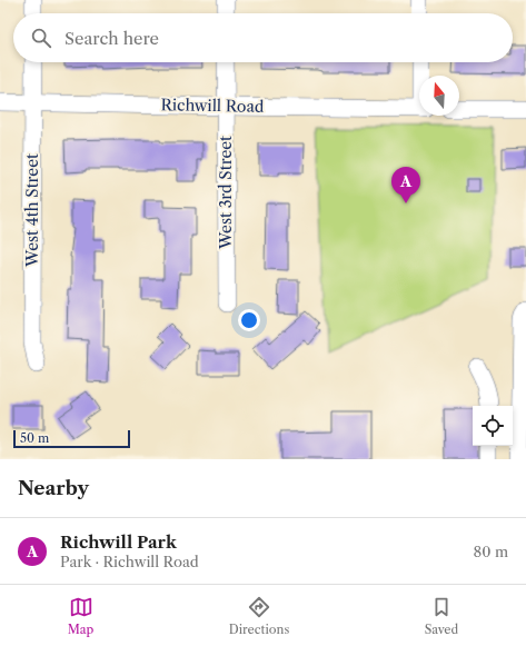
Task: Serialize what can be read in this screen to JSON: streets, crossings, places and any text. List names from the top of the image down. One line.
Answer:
{"streets":{"street":["Richwill Road","West 3rd Street","West 4th Street"]},"crossings":[["Richwill Road","West 3rd Street"],["Richwill Road","West 4th Street"]],"scale_bar":"50 m","north":"top","page":{"search":"Search here","pins":"A","scale":"50 m","heading":"Nearby","list":[{"mark":"A","name":"Richwill Park","note":"Park · Richwill Road","value":"80 m"}],"nav":["Map","Directions","Saved"]}}
